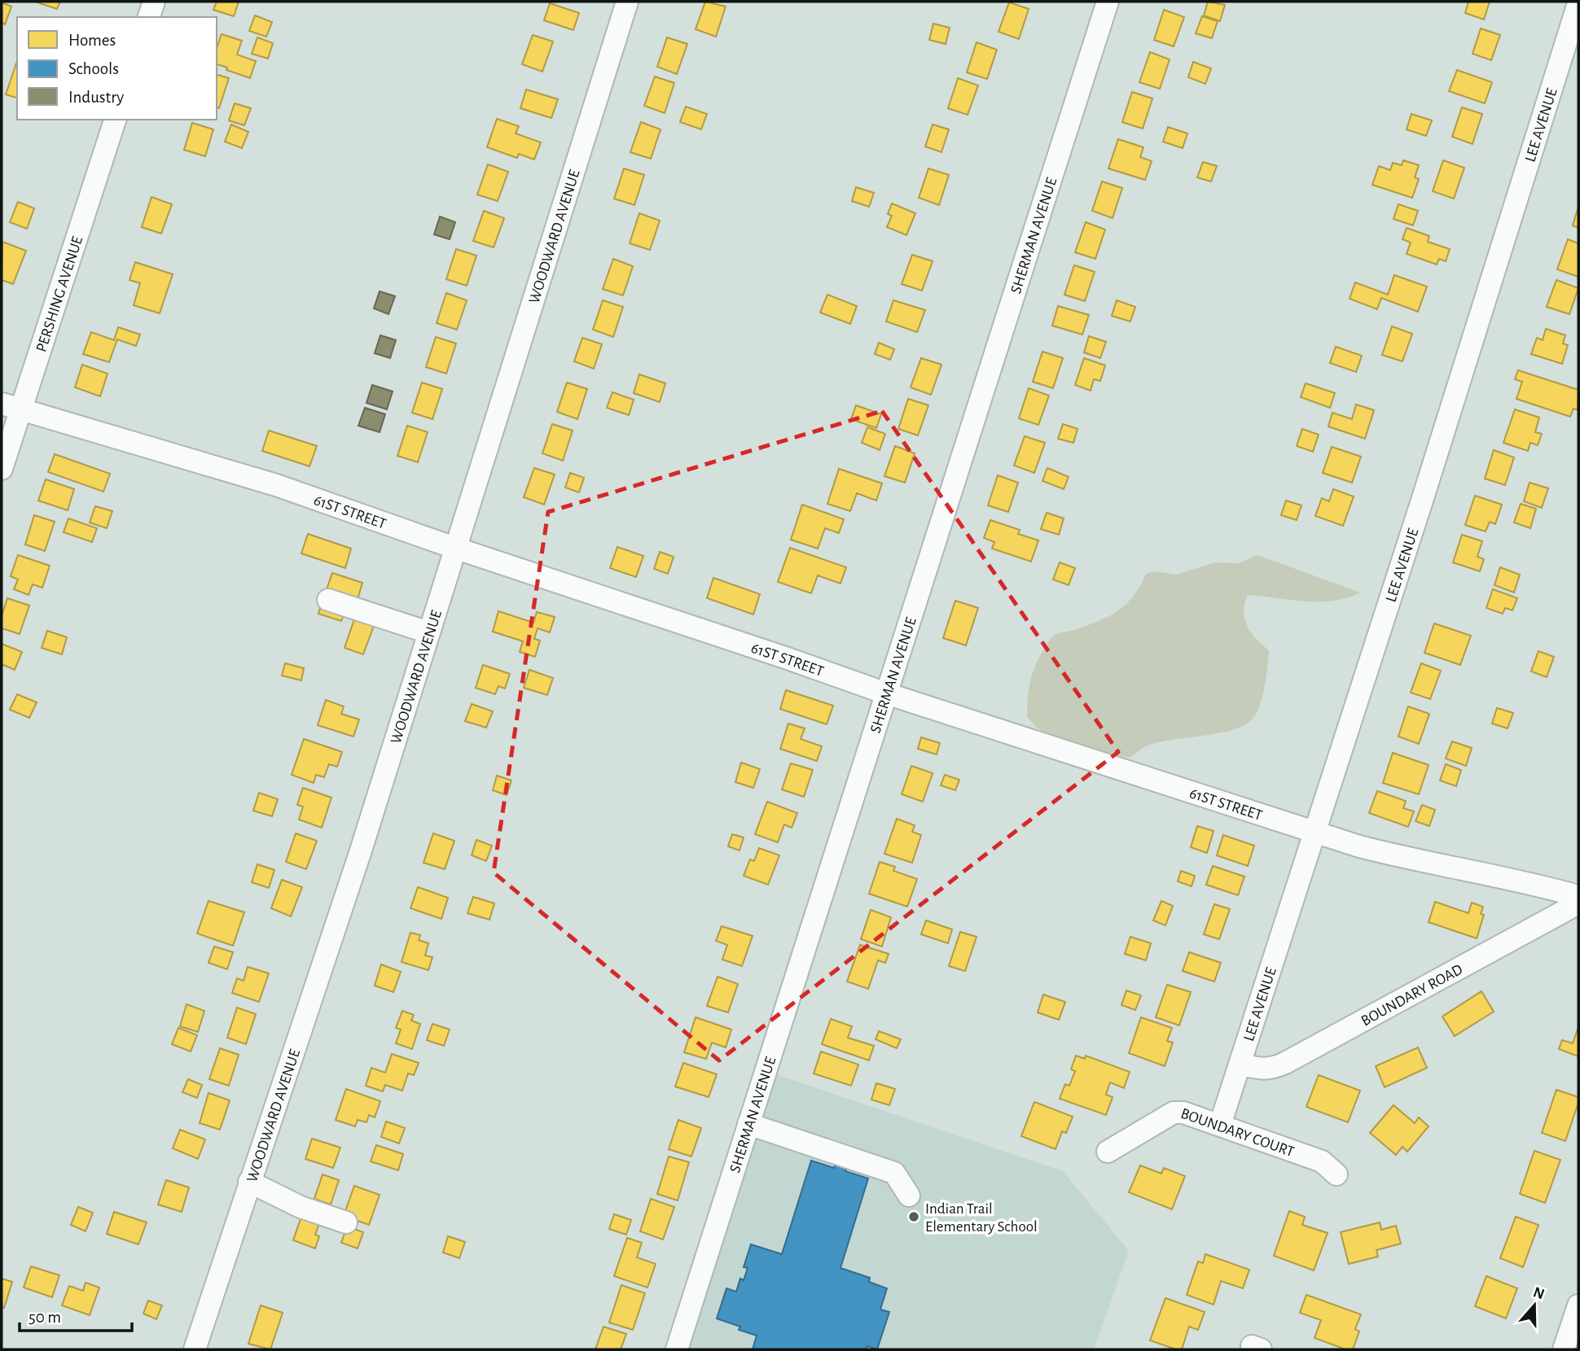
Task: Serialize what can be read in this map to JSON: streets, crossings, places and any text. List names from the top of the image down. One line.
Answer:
{"streets":{"street":["LEE AVENUE","SHERMAN AVENUE","WOODWARD AVENUE","PERSHING AVENUE","61ST STREET","BOUNDARY ROAD","BOUNDARY COURT"]},"crossings":[["LEE AVENUE","61ST STREET"],["LEE AVENUE","BOUNDARY ROAD"],["LEE AVENUE","BOUNDARY COURT"],["SHERMAN AVENUE","61ST STREET"],["WOODWARD AVENUE","61ST STREET"],["PERSHING AVENUE","61ST STREET"]],"places":["Indian Trail Elementary School"],"legend":["Homes","Schools","Industry"],"scale_bar":"50 m","north":"top"}
